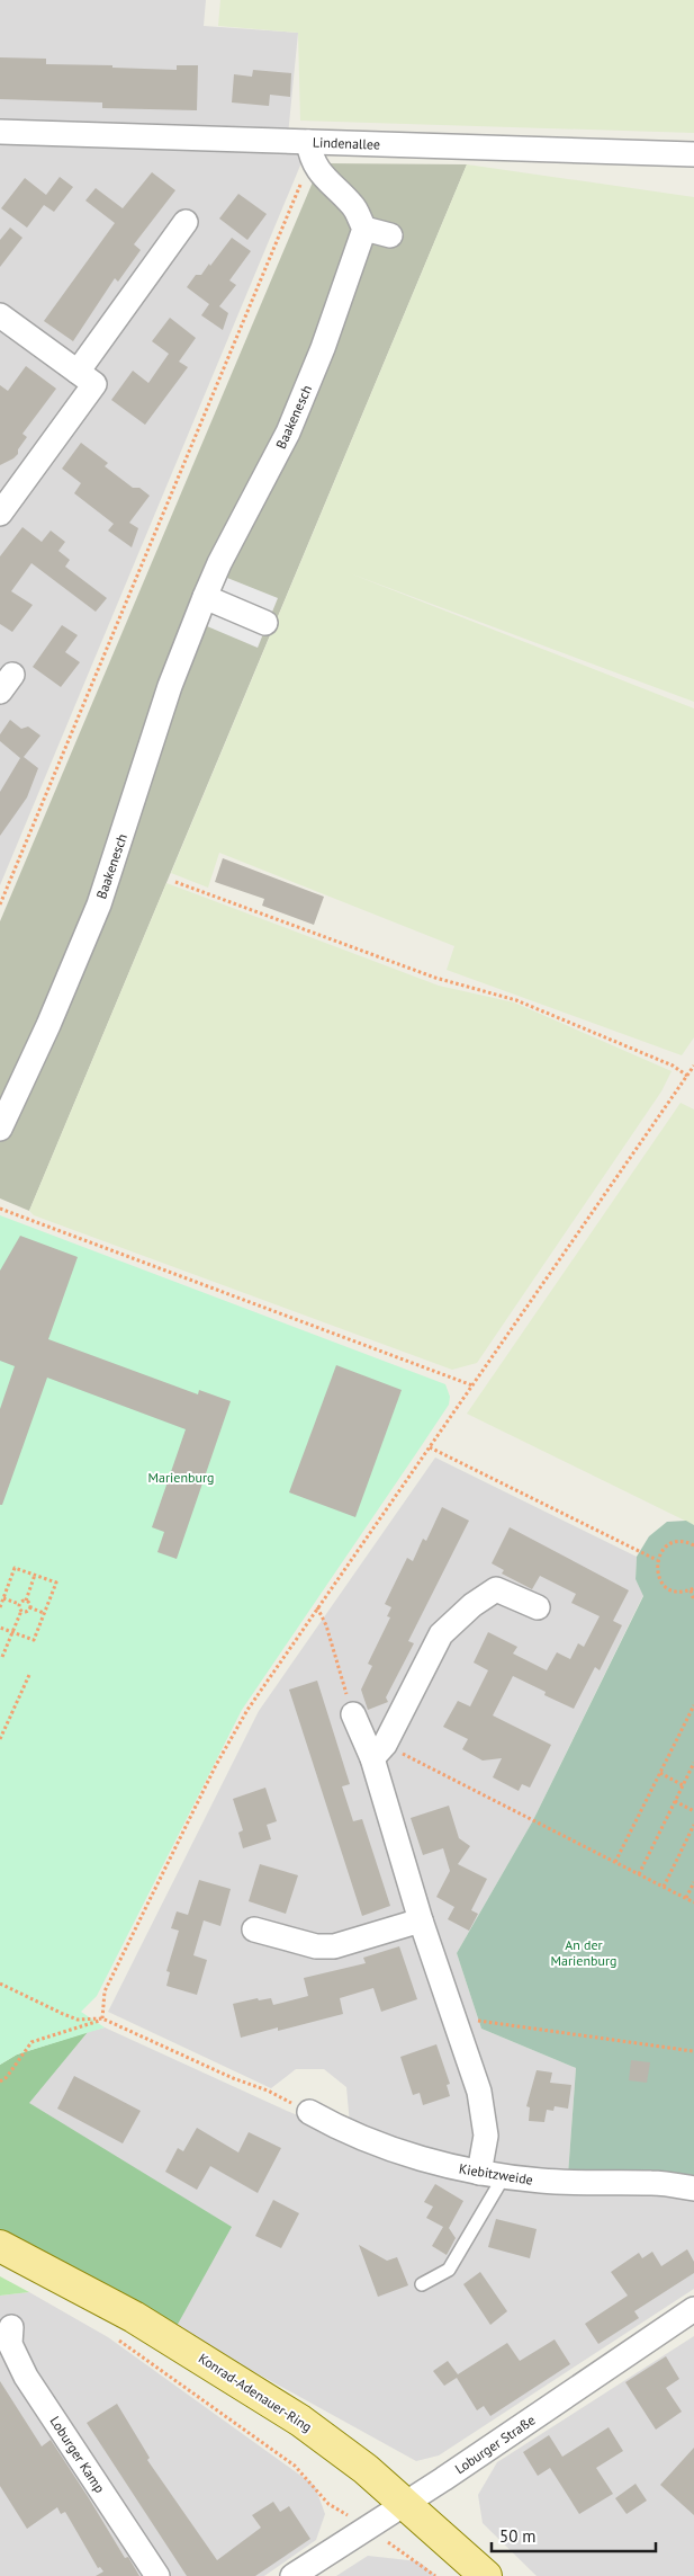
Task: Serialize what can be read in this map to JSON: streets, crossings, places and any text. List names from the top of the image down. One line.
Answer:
{"streets":{"main road":["Konrad-Adenauer-Ring"],"street":["Lindenallee","Baakenesch","Kiebitzweide","Loburger Straße","Loburger Kamp"]},"crossings":[["Konrad-Adenauer-Ring","Loburger Straße"]],"parks":["Marienburg","An der Marienburg"],"scale_bar":"50 m"}
